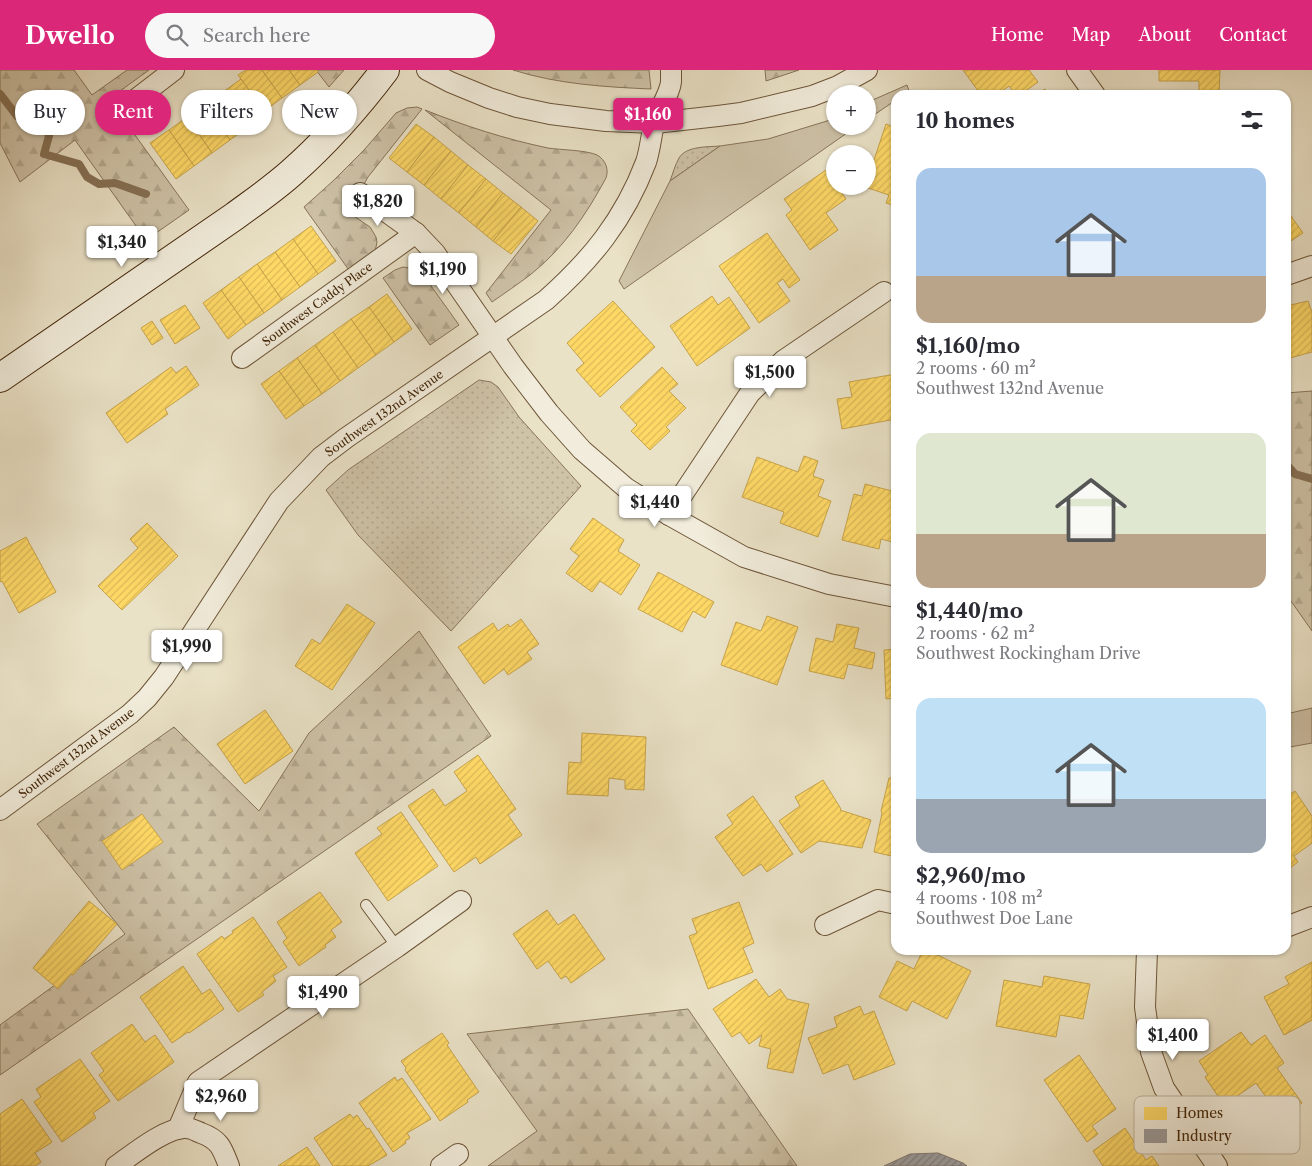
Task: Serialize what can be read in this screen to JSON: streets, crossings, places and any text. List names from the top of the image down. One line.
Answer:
{"streets":{"street":["Southwest Caddy Place","Southwest 132nd Avenue"]},"legend":["Homes","Industry"],"page":{"header":"Dwello","search":"Search here","nav":["Home","Map","About","Contact"],"map_buttons":["+","−"],"chip":["Buy","Rent","Filters","New"],"heading":"10 homes","price":["$1,160","$1,820","$1,340","$1,190","$1,500","$1,440","$1,990","$1,490","$1,400","$2,960"],"list":[{"name":"$1,160/mo","note":"2 rooms · 60 m² · Southwest 132nd Avenue"},{"name":"$1,440/mo","note":"2 rooms · 62 m² · Southwest Rockingham Drive"},{"name":"$2,960/mo","note":"4 rooms · 108 m² · Southwest Doe Lane"}]}}
